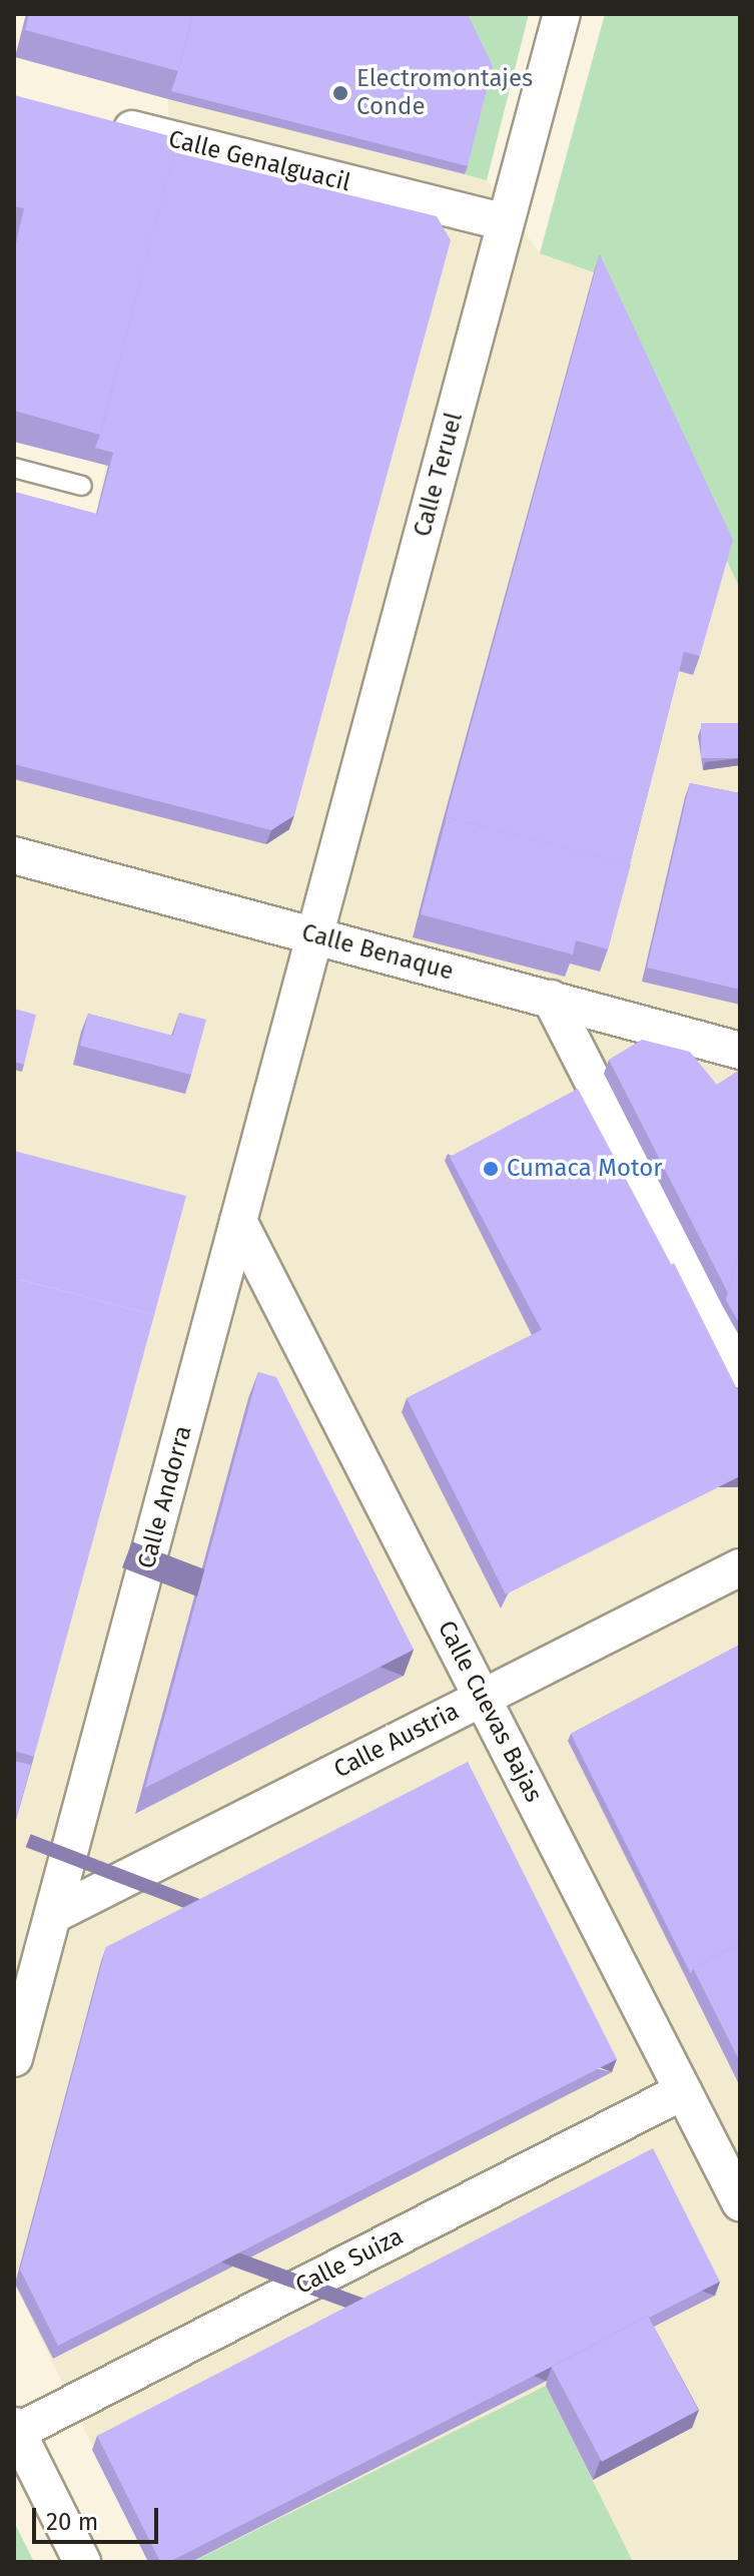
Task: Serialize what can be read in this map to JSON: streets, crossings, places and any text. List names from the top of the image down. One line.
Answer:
{"streets":{"street":["Calle Genalguacil","Calle Teruel","Calle Benaque","Calle Andorra","Calle Cuevas Bajas","Calle Austria","Calle Suiza"]},"crossings":[["Calle Genalguacil","Calle Teruel"],["Calle Teruel","Calle Benaque"],["Calle Teruel","Calle Andorra"],["Calle Benaque","Calle Andorra"],["Calle Andorra","Calle Cuevas Bajas"],["Calle Andorra","Calle Austria"],["Calle Cuevas Bajas","Calle Austria"],["Calle Cuevas Bajas","Calle Suiza"]],"places":["Electromontajes Conde","Cumaca Motor"],"scale_bar":"20 m"}
